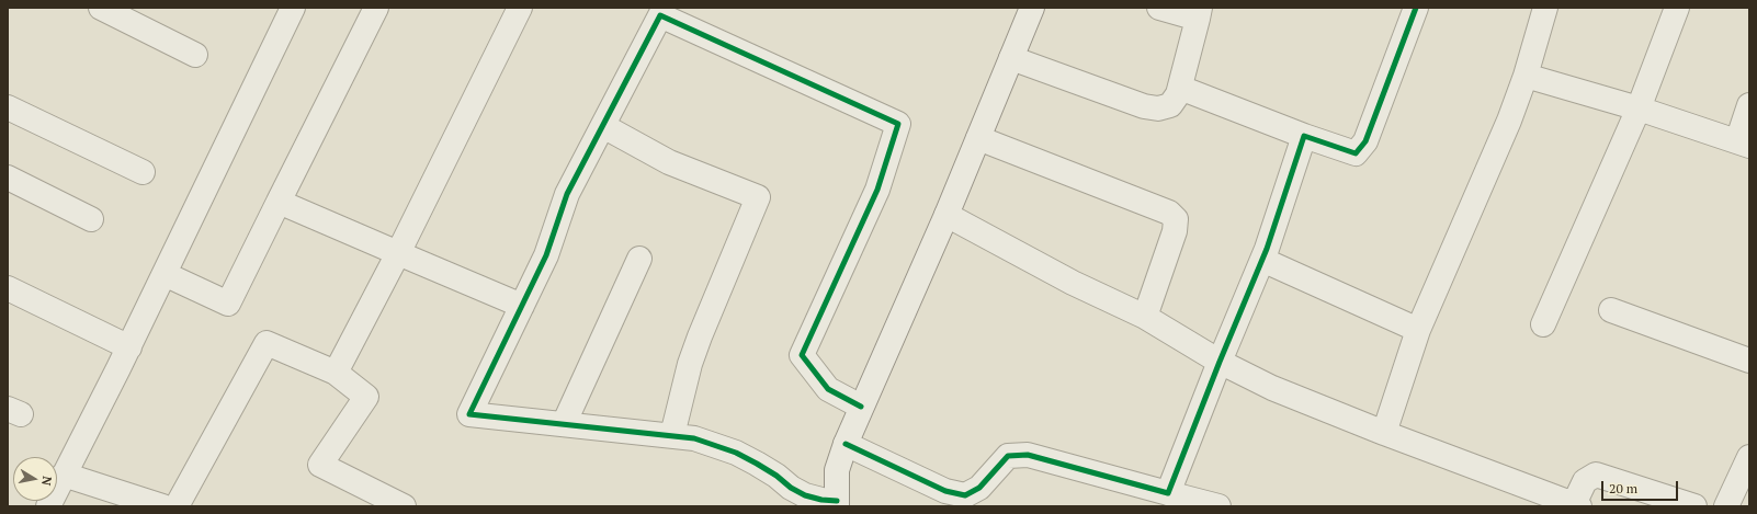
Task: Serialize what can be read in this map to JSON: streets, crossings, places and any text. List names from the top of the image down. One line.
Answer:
{"scale_bar":"20 m","north":"right"}
